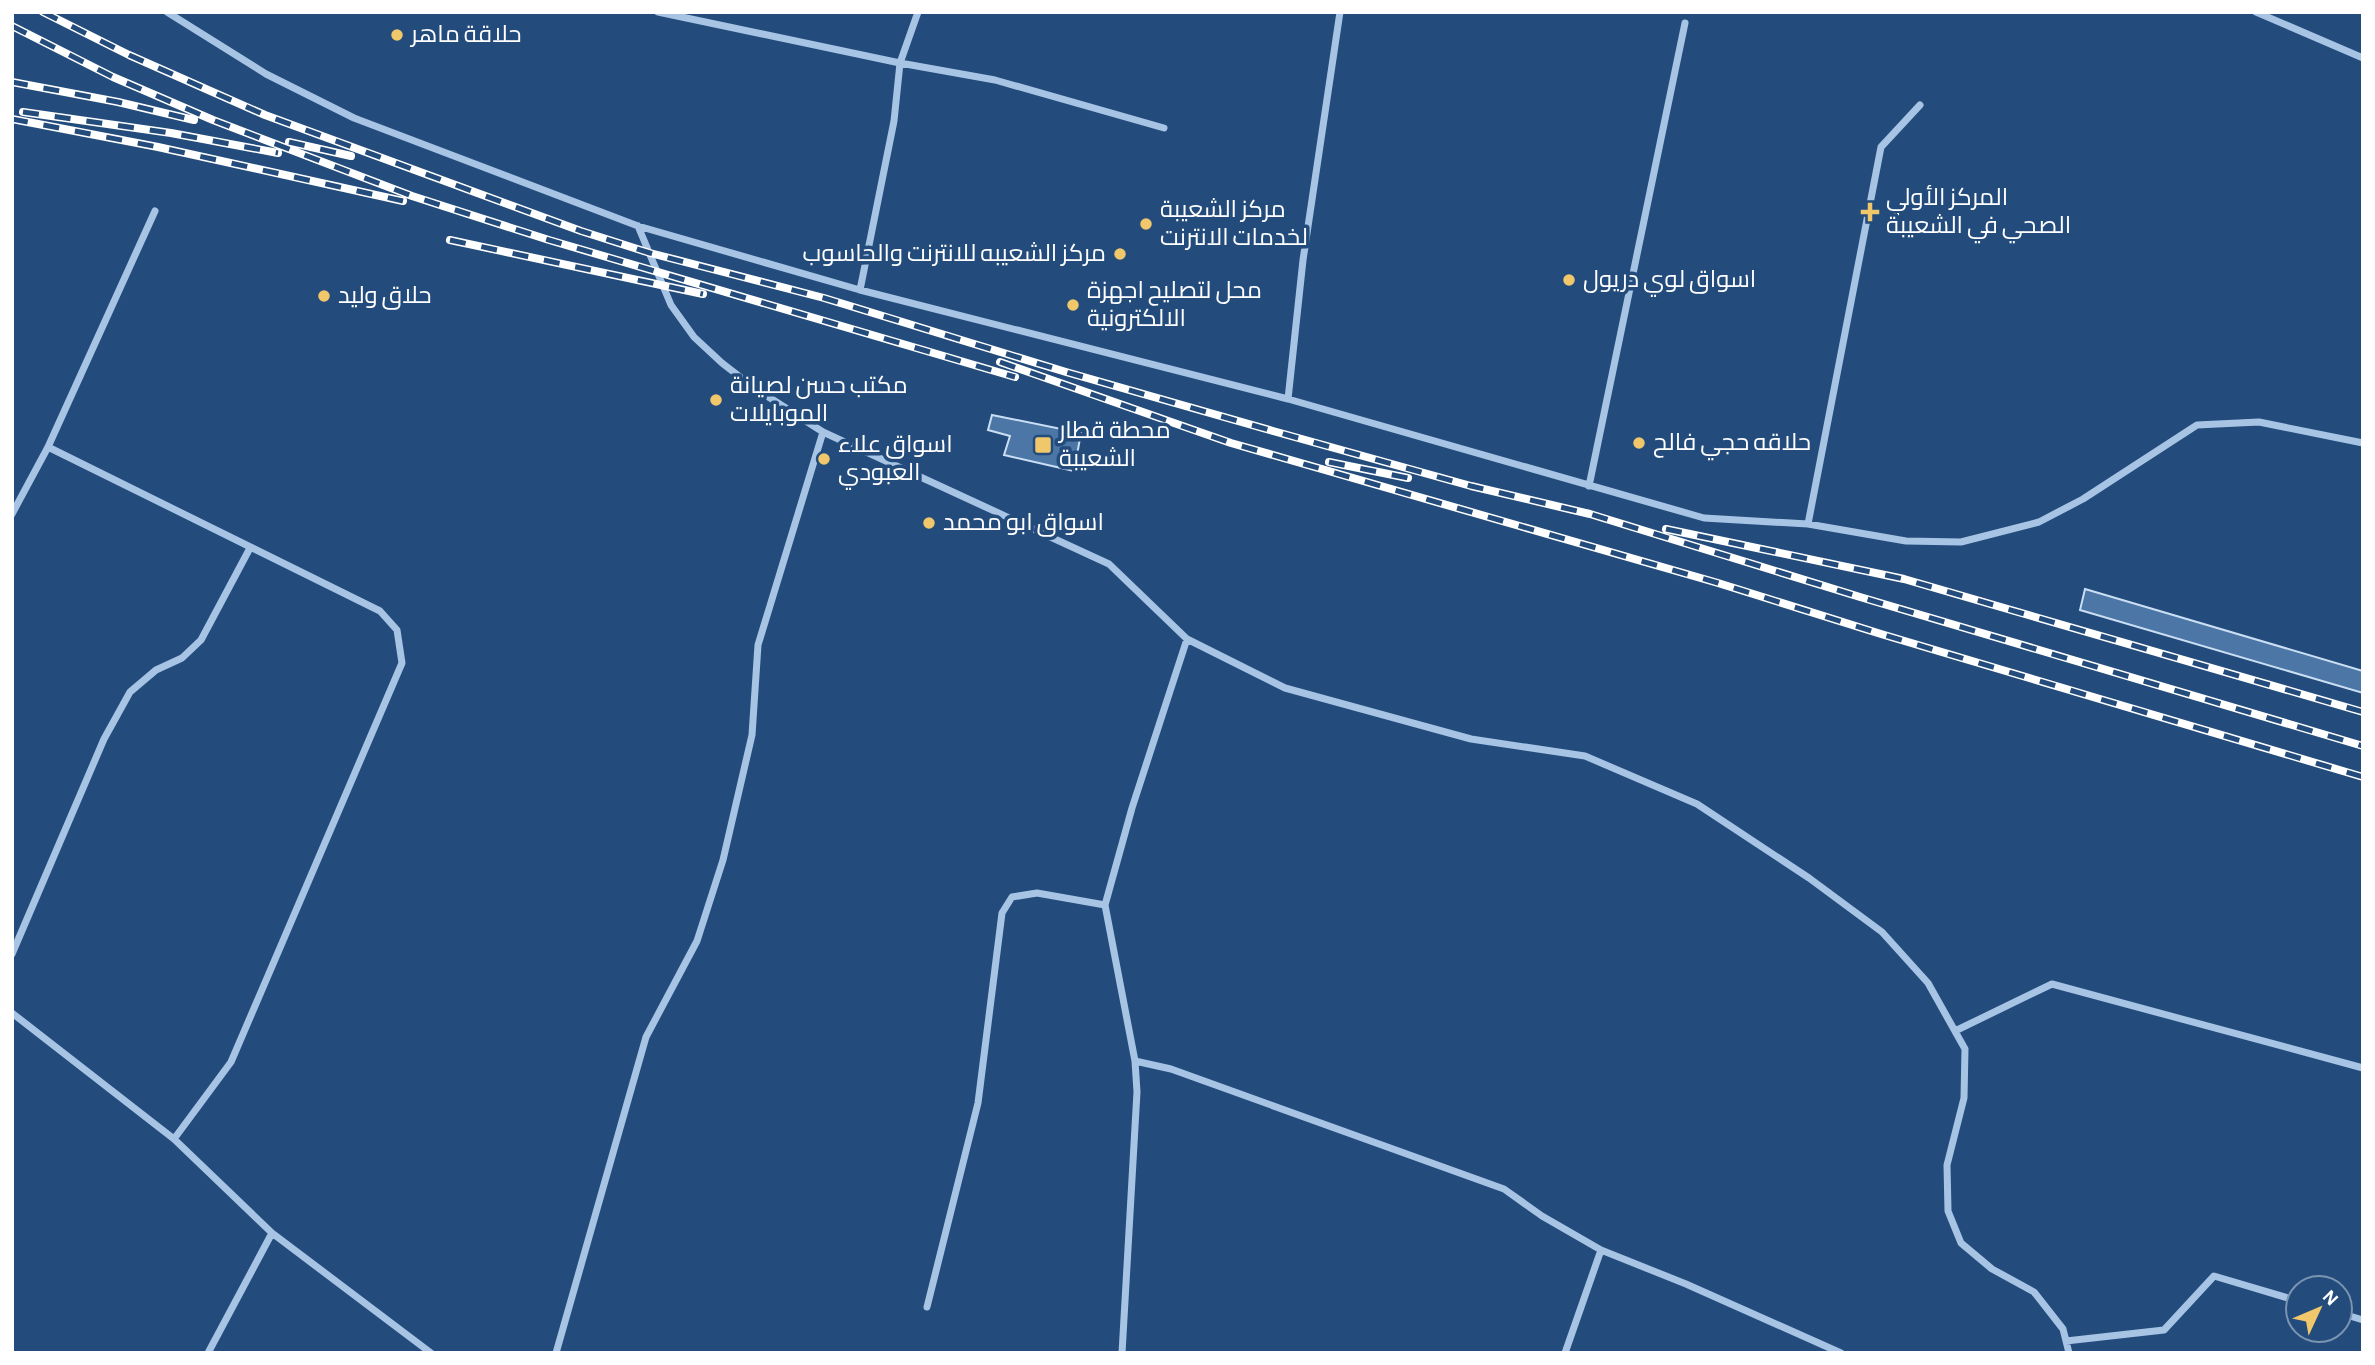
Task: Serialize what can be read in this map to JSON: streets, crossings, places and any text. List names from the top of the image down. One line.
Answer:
{"places":{"other":["حلاقة ماهر","مركز الشعيبة لخدمات الانترنت","مركز الشعيبه للانترنت والحاسوب","اسواق لوي دريول","حلاق وليد","محل لتصليح اجهزة الالكترونية","مكتب حسن لصيانة الموبايلات","حلاقه حجي فالح","اسواق علاء العبودي","اسواق ابو محمد"],"health":["المركز الأولي الصحي في الشعيبة"],"transit":["محطة قطار الشعيبة"]},"north":"top right"}
